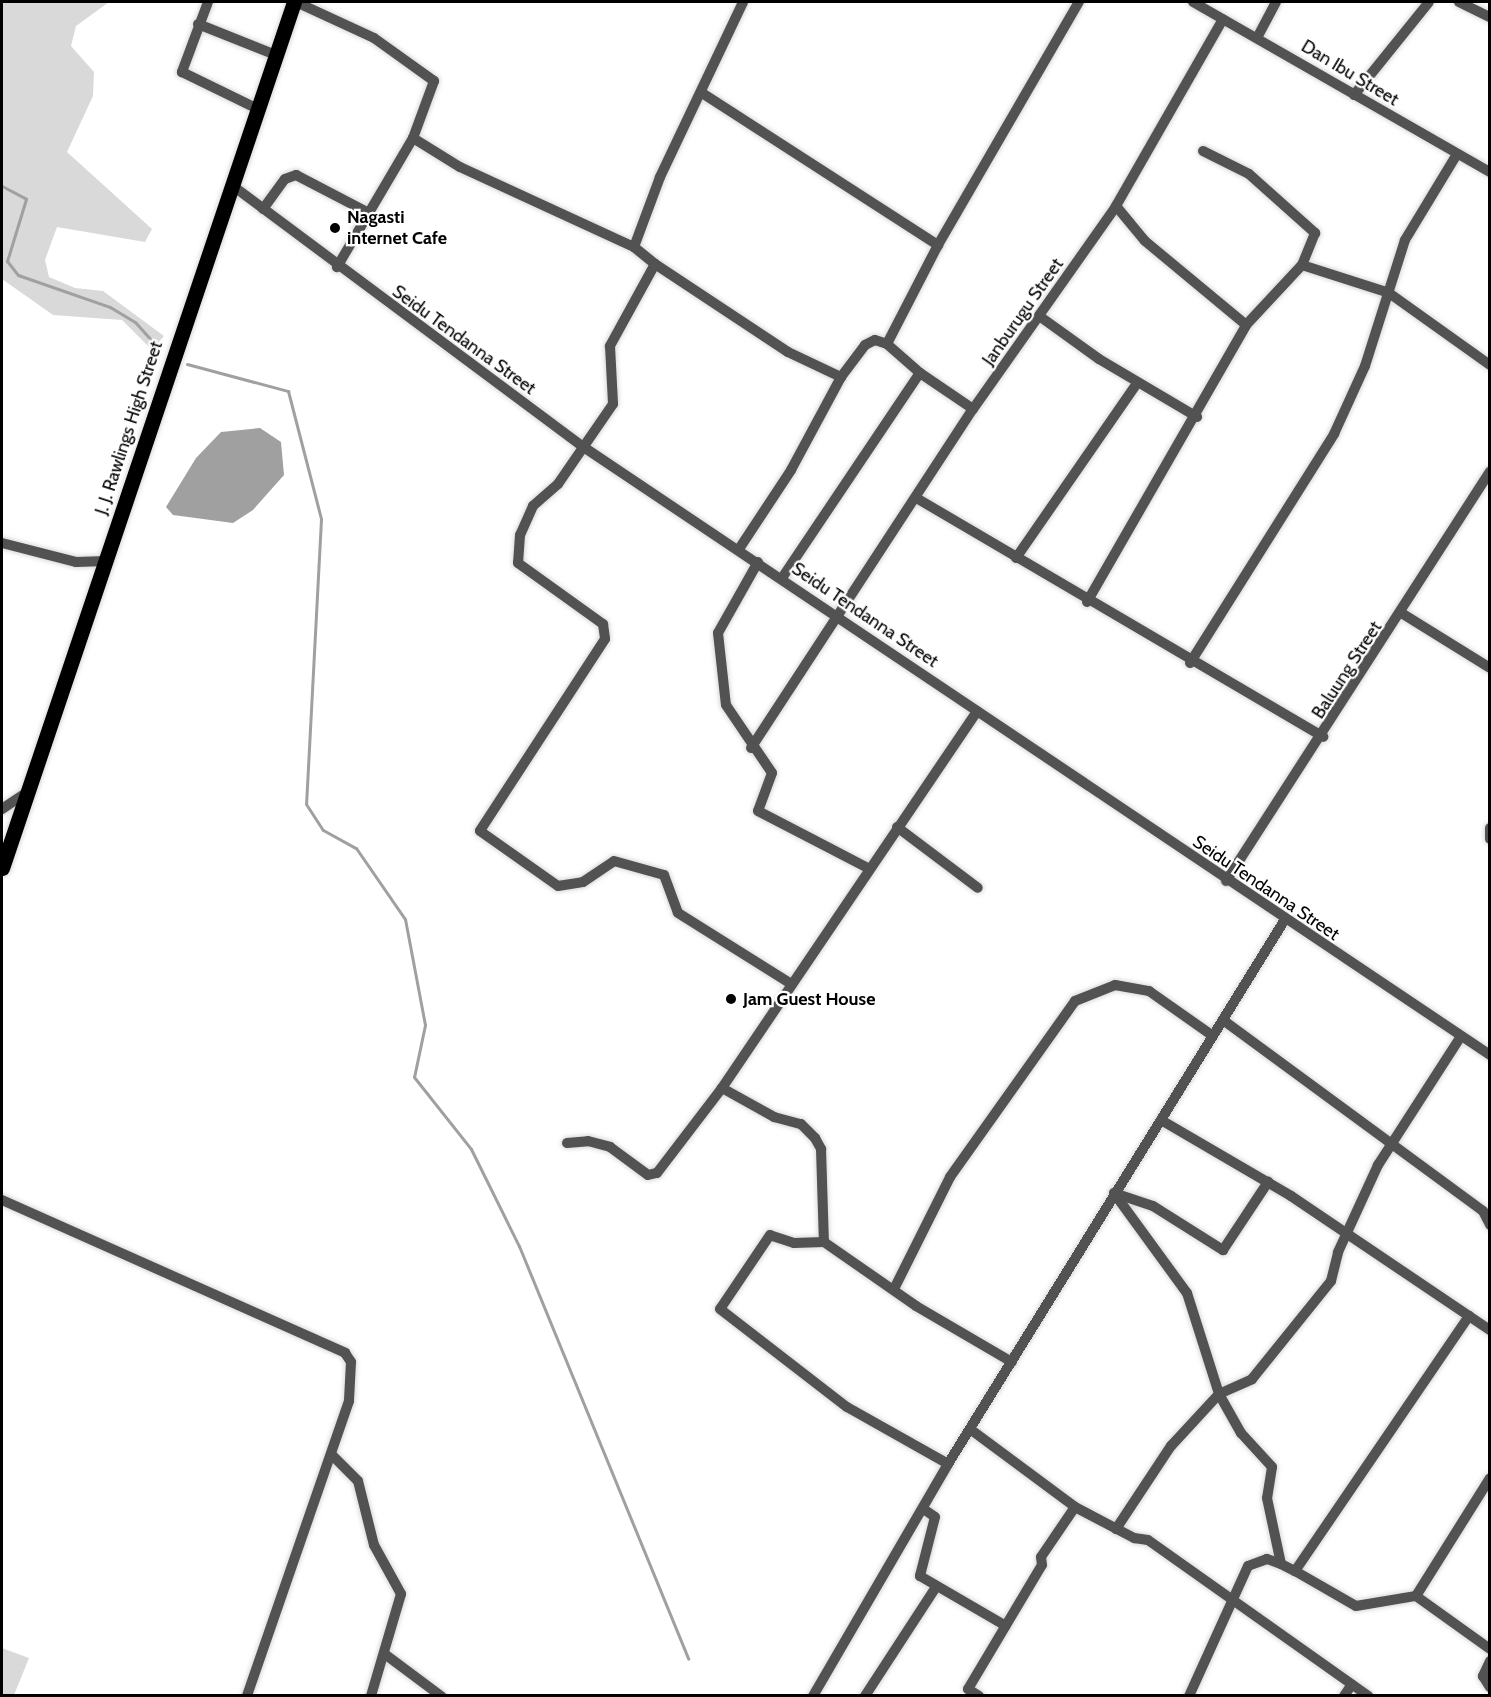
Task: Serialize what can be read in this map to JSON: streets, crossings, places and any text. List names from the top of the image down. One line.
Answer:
{"streets":{"main road":["J. J. Rawlings High Street"],"street":["Dan Ibu Street","Janburugu Street","Seidu Tendanna Street","Baluung Street"]},"crossings":[["Dan Ibu Street","Janburugu Street"],["Janburugu Street","Seidu Tendanna Street"],["Seidu Tendanna Street","J. J. Rawlings High Street"],["Seidu Tendanna Street","Baluung Street"]],"places":["Nagasti internet Cafe","Jam Guest House"]}
